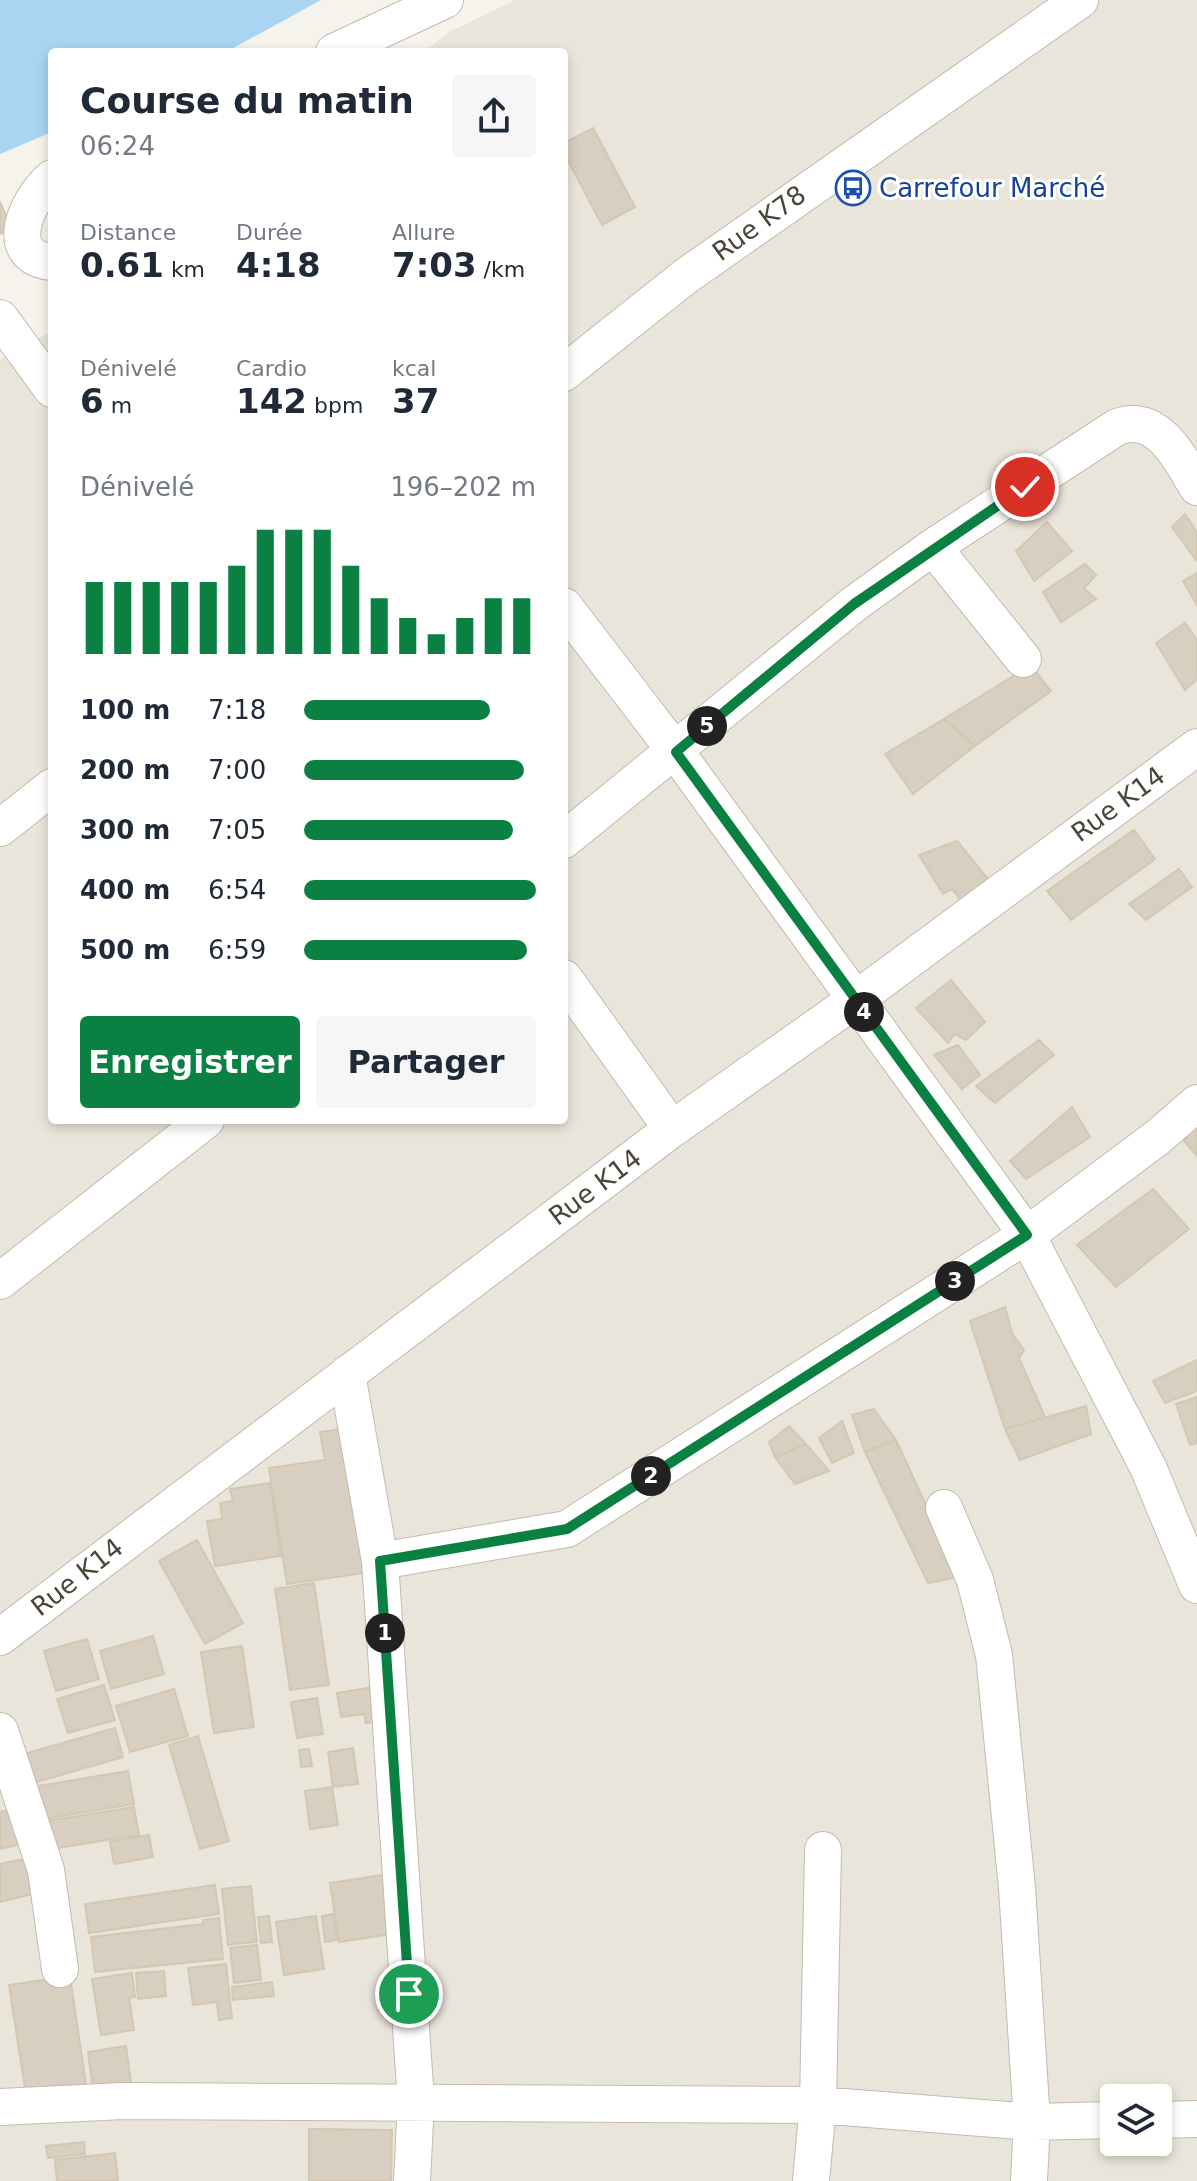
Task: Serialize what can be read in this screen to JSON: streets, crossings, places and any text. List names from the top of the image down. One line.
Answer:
{"streets":{"street":["Rue K78","Rue K14"]},"places":{"bus stop":["Carrefour Marché"]},"page":{"heading":["Course du matin","06:24"],"stats":[["Distance","0.61 km"],["Durée","4:18"],["Allure","7:03 /km"],["Dénivelé","6 m"],["Cardio","142 bpm"],["kcal","37"]],"chart":["Dénivelé","196–202 m"],"list":[{"name":"100 m","note":"7:18"},{"name":"200 m","note":"7:00"},{"name":"300 m","note":"7:05"},{"name":"400 m","note":"6:54"},{"name":"500 m","note":"6:59"}],"pins":["5","4","3","2","1"],"buttons":["Enregistrer","Partager"]}}
